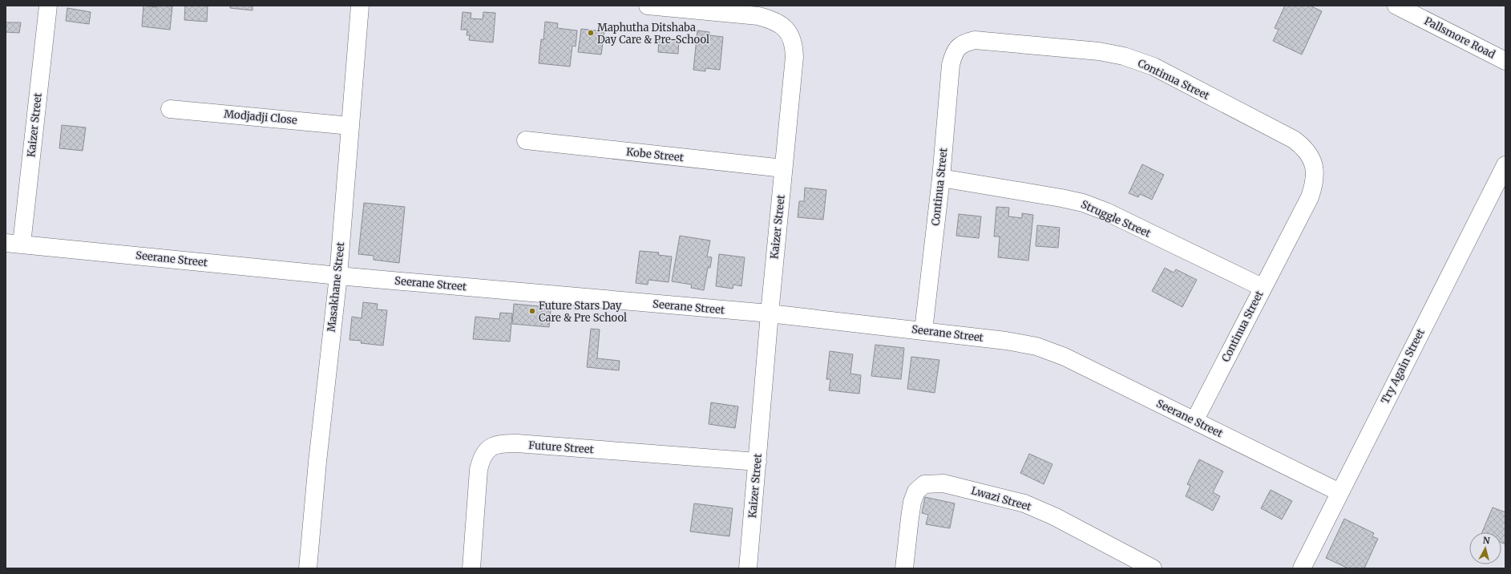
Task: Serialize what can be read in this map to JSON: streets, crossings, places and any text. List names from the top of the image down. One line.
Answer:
{"streets":{"street":["Pallsmore Road","Continua Street","Modjadji Close","Kaizer Street","Kobe Street","Struggle Street","Seerane Street","Masakhane Street","Try Again Street","Future Street","Lwazi Street"]},"crossings":[["Continua Street","Struggle Street"],["Continua Street","Seerane Street"],["Modjadji Close","Masakhane Street"],["Kaizer Street","Kobe Street"],["Kaizer Street","Seerane Street"],["Kaizer Street","Future Street"],["Seerane Street","Masakhane Street"],["Seerane Street","Try Again Street"]],"places":["Maphutha Ditshaba Day Care & Pre-School","Future Stars Day Care & Pre School"],"north":"top"}
